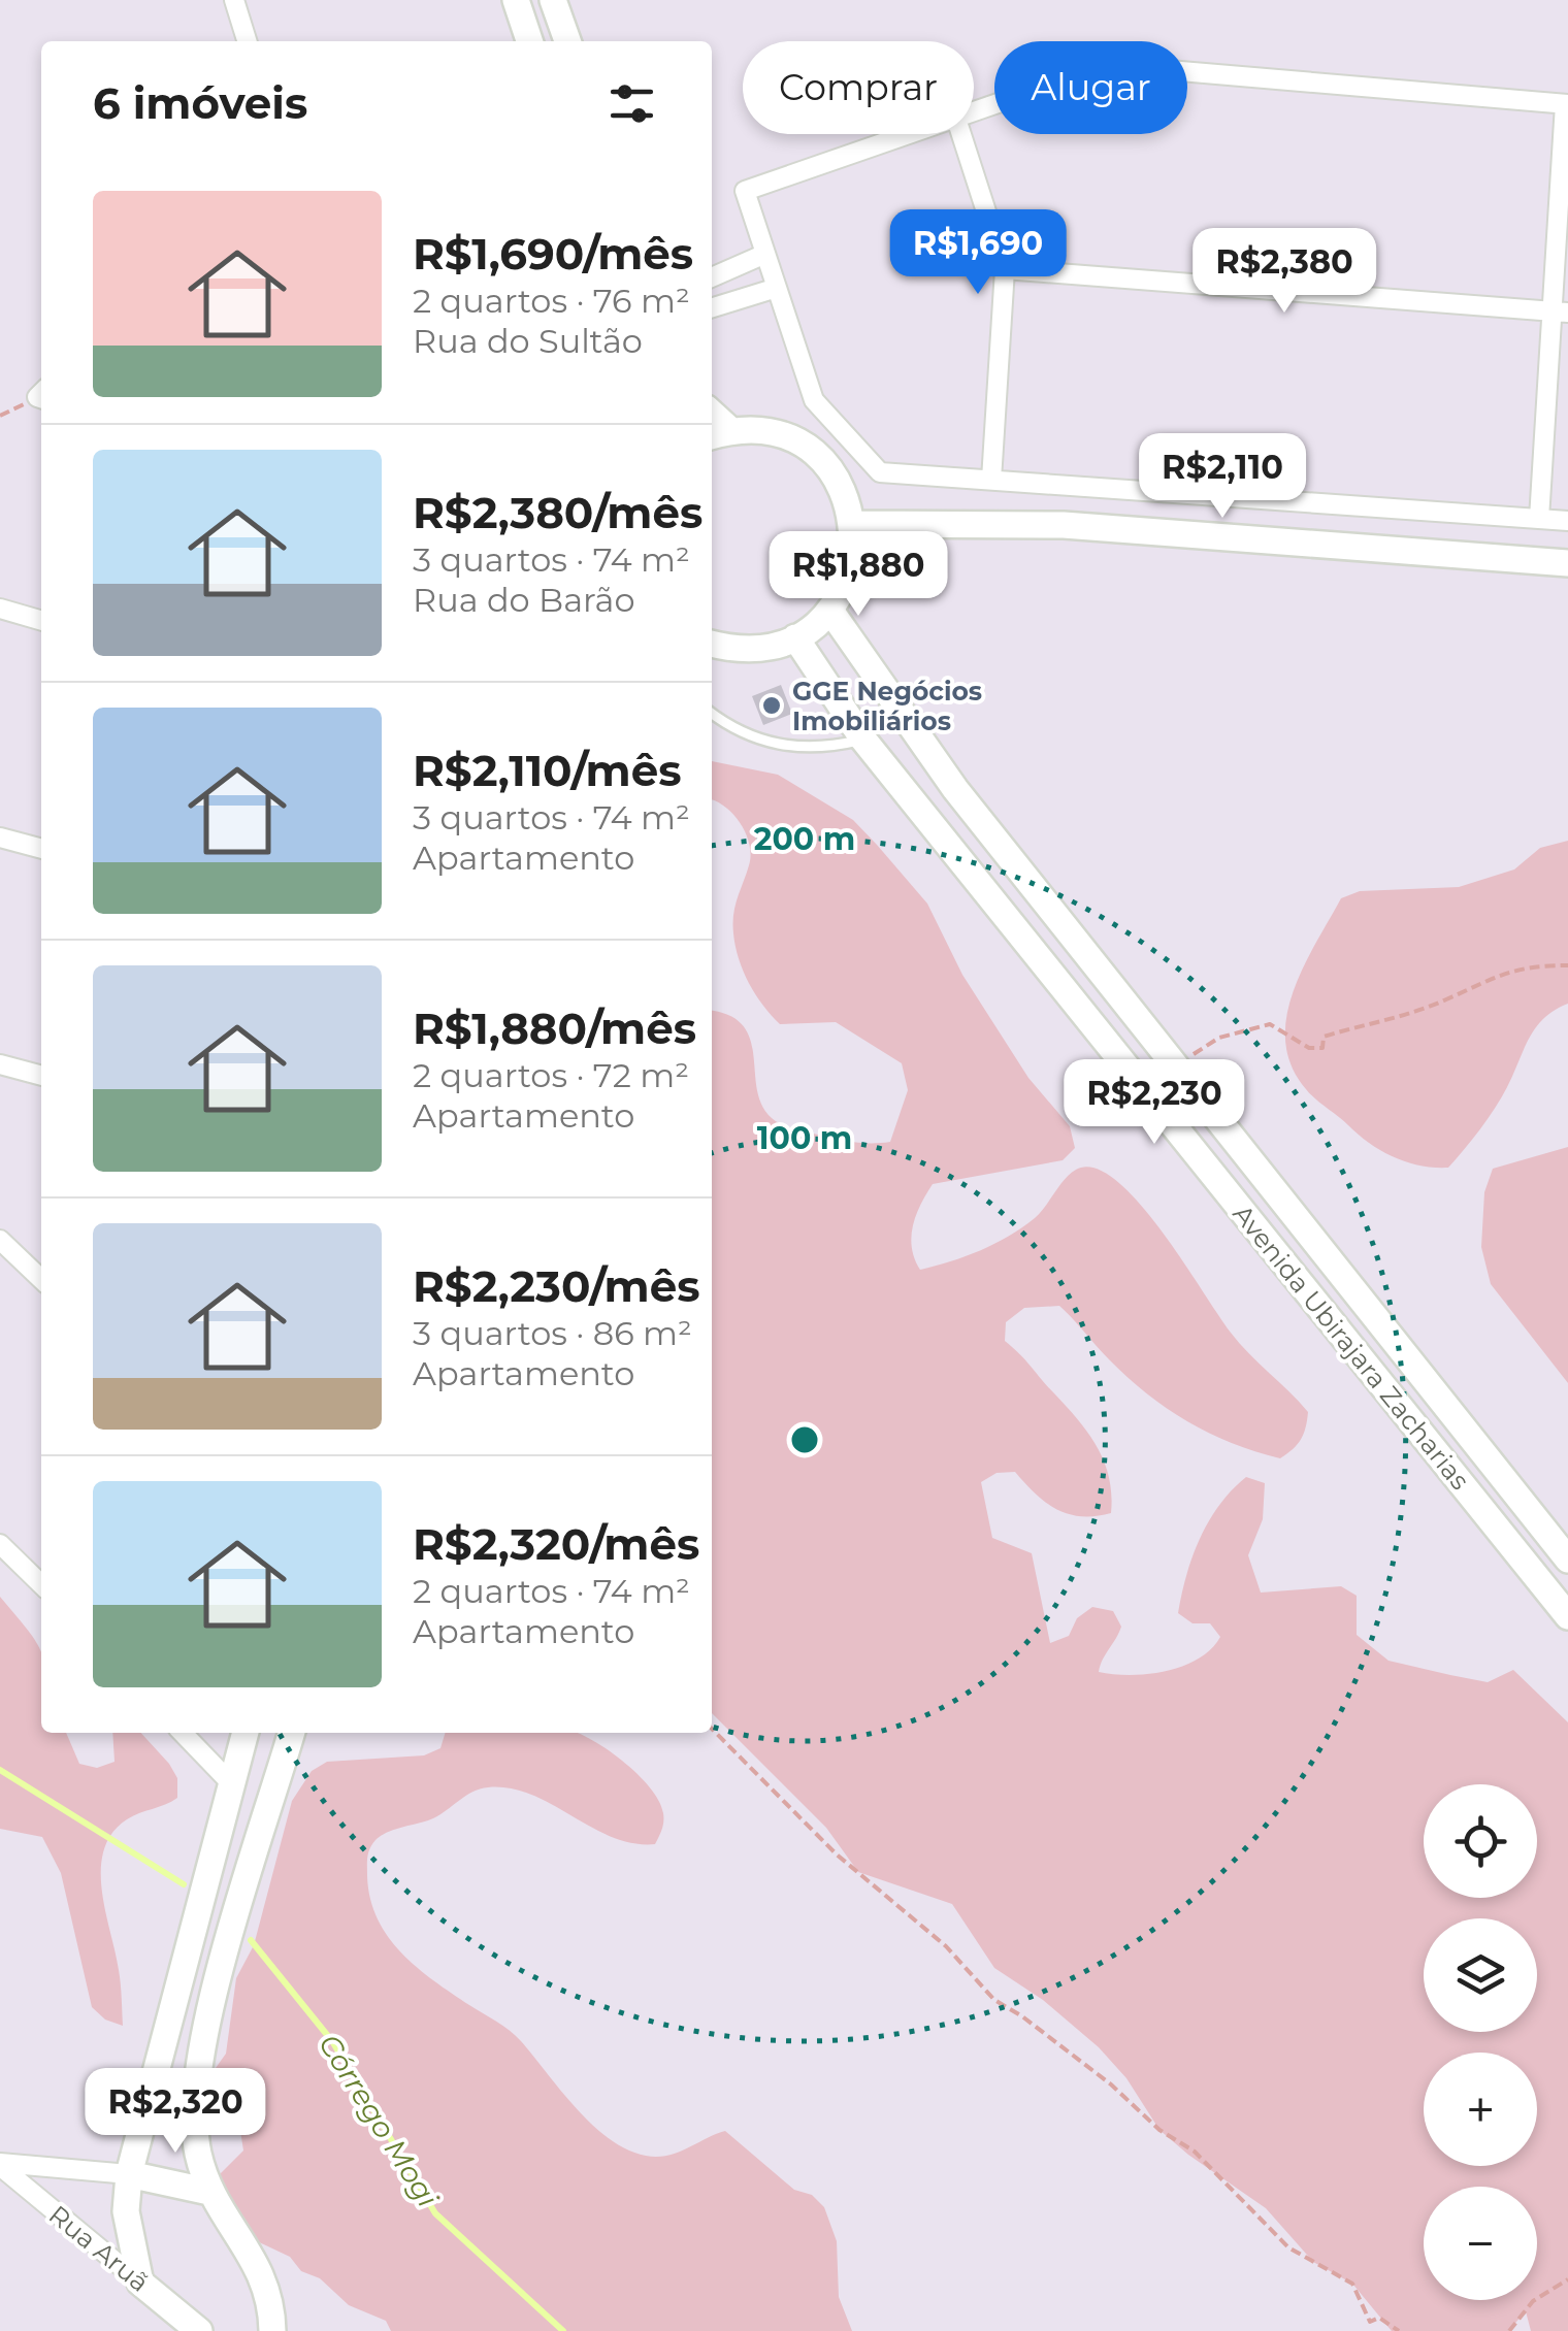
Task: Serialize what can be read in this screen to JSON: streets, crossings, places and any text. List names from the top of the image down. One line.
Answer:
{"streets":{"main road":["Avenida Ubirajara Zacharias","Rua Aruã"]},"water":["Córrego Mogi"],"places":["GGE Negócios Imobiliários"],"page":{"chip":["Comprar","Alugar"],"heading":"6 imóveis","list":[{"name":"R$1,690/mês","note":"2 quartos · 76 m² · Rua do Sultão"},{"name":"R$2,380/mês","note":"3 quartos · 74 m² · Rua do Barão"},{"name":"R$2,110/mês","note":"3 quartos · 74 m² · Apartamento"},{"name":"R$1,880/mês","note":"2 quartos · 72 m² · Apartamento"},{"name":"R$2,230/mês","note":"3 quartos · 86 m² · Apartamento"},{"name":"R$2,320/mês","note":"2 quartos · 74 m² · Apartamento"}],"price":["R$1,690","R$2,380","R$2,110","R$1,880","R$2,230","R$2,320"],"map_buttons":["+","−"]},"rings":["200 m","100 m"]}
